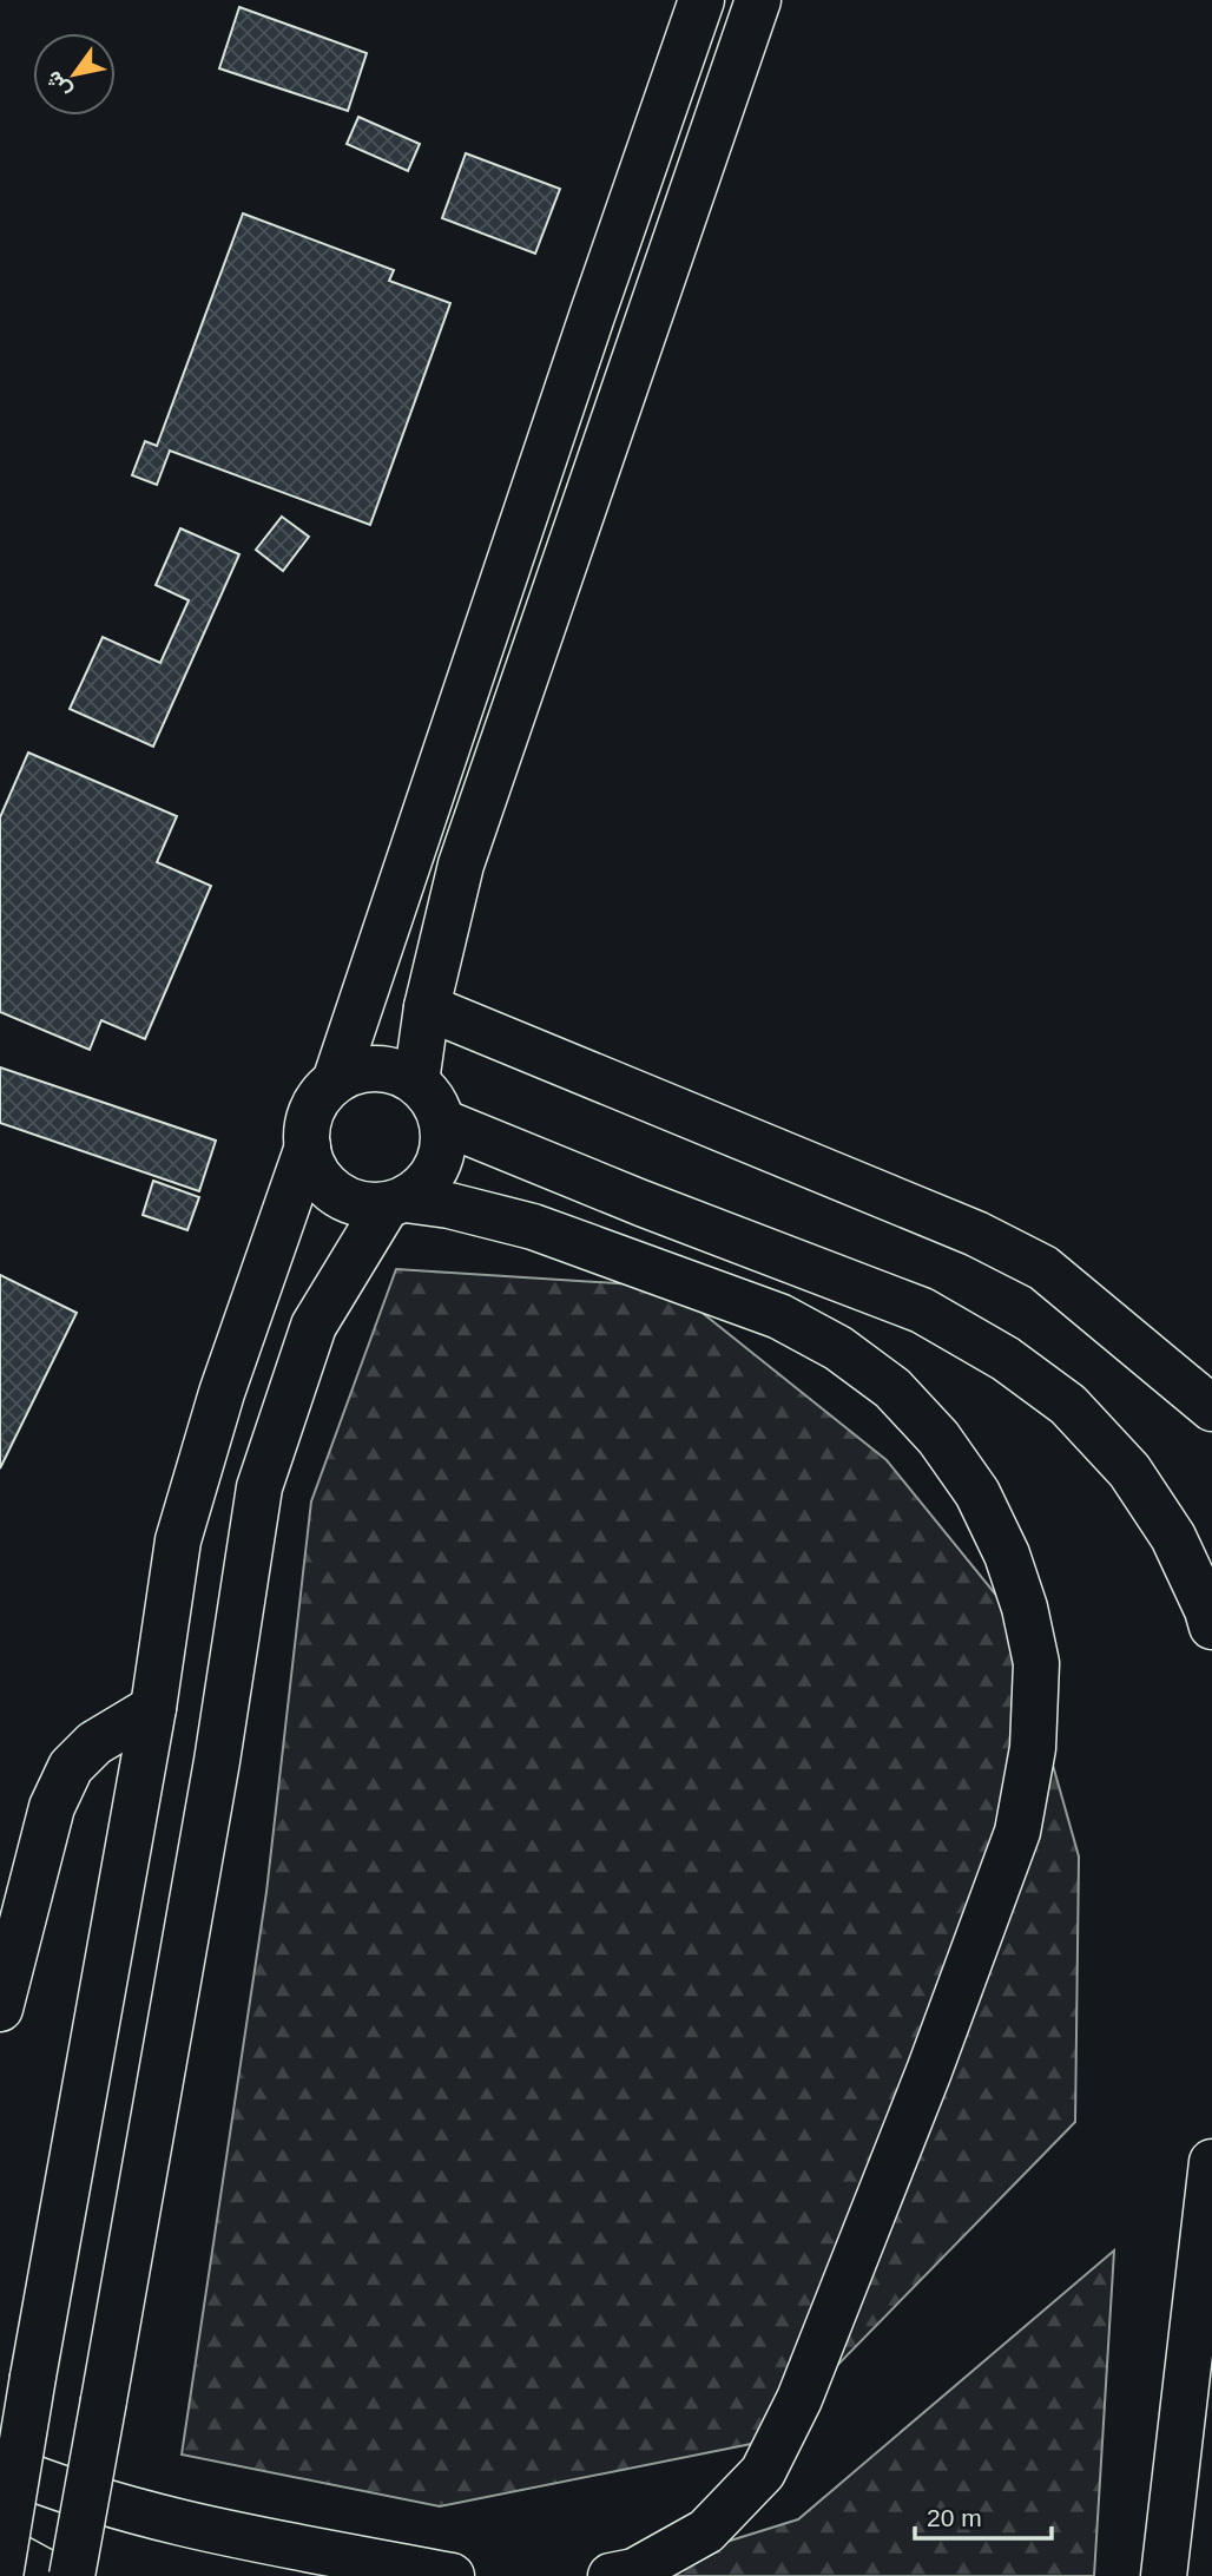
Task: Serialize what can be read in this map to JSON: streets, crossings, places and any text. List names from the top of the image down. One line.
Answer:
{"scale_bar":"20 m","north":"bottom left"}
